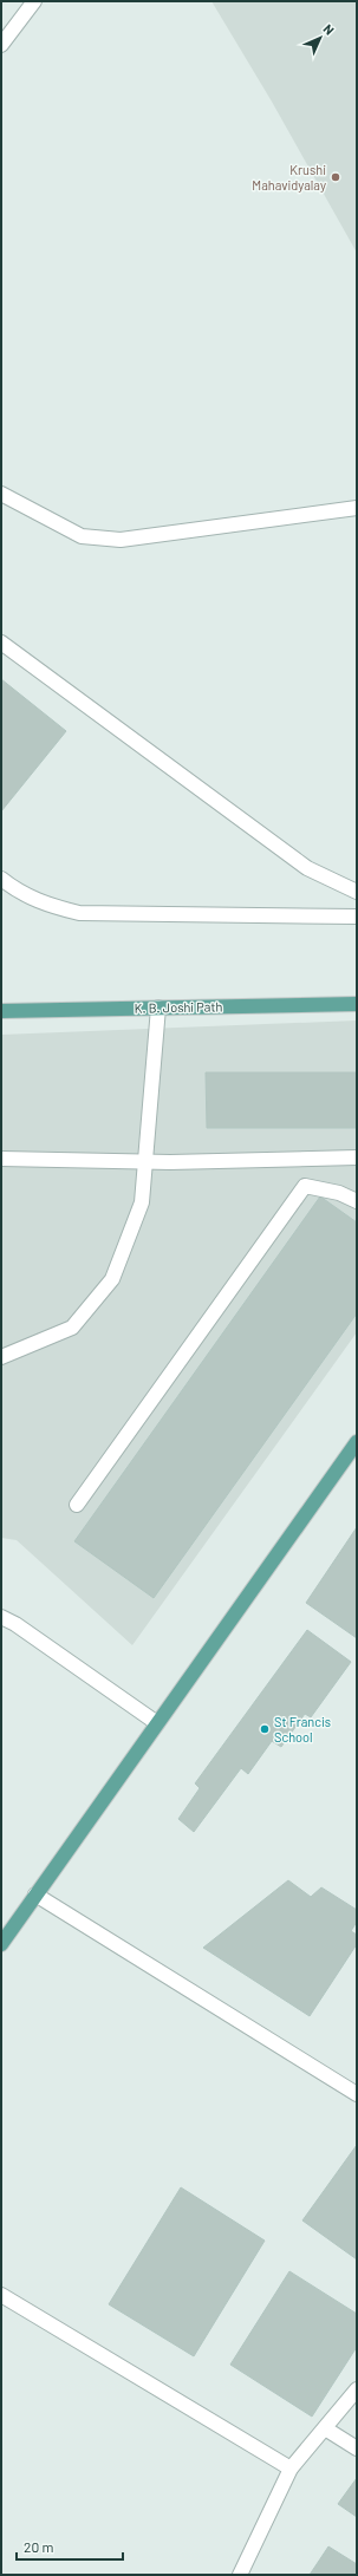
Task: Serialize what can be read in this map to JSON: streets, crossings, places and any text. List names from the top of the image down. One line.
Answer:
{"streets":{"main road":["K. B. Joshi Path"]},"places":["Krushi Mahavidyalay","St Francis School"],"scale_bar":"20 m","north":"top right"}
